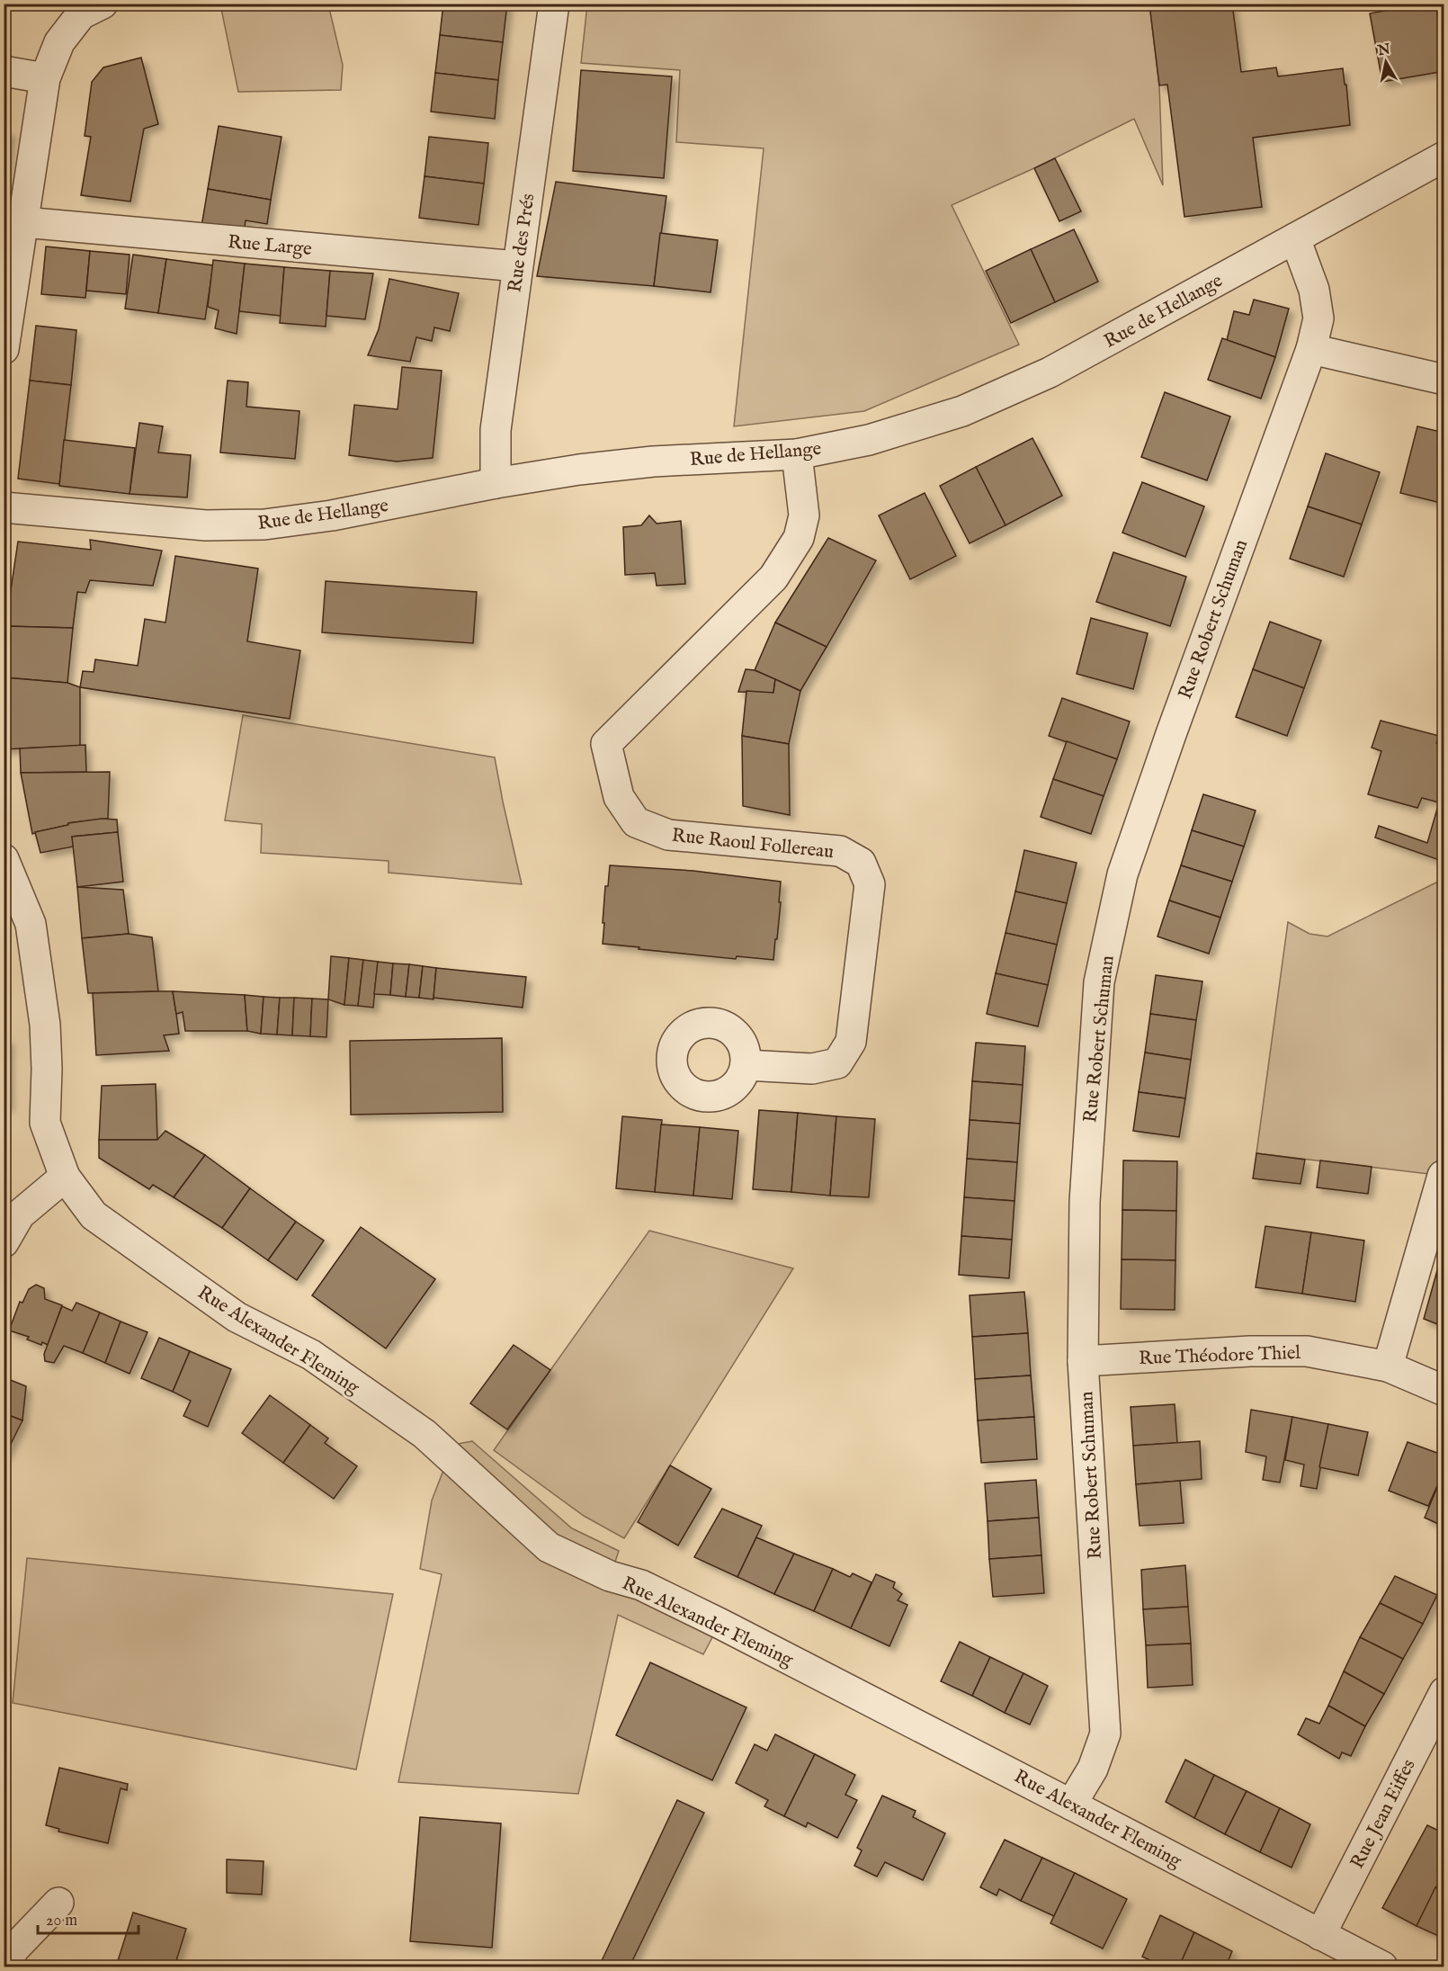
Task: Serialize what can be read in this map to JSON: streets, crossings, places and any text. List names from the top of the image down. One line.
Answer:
{"streets":{"street":["Rue des Prés","Rue Large","Rue de Hellange","Rue Robert Schuman","Rue Raoul Follereau","Rue Alexander Fleming","Rue Théodore Thiel","Rue Jean Eiffes"]},"crossings":[["Rue des Prés","Rue Large"],["Rue des Prés","Rue de Hellange"],["Rue de Hellange","Rue Robert Schuman"],["Rue de Hellange","Rue Raoul Follereau"],["Rue Robert Schuman","Rue Alexander Fleming"],["Rue Robert Schuman","Rue Théodore Thiel"],["Rue Alexander Fleming","Rue Jean Eiffes"]],"scale_bar":"20 m","north":"top"}
